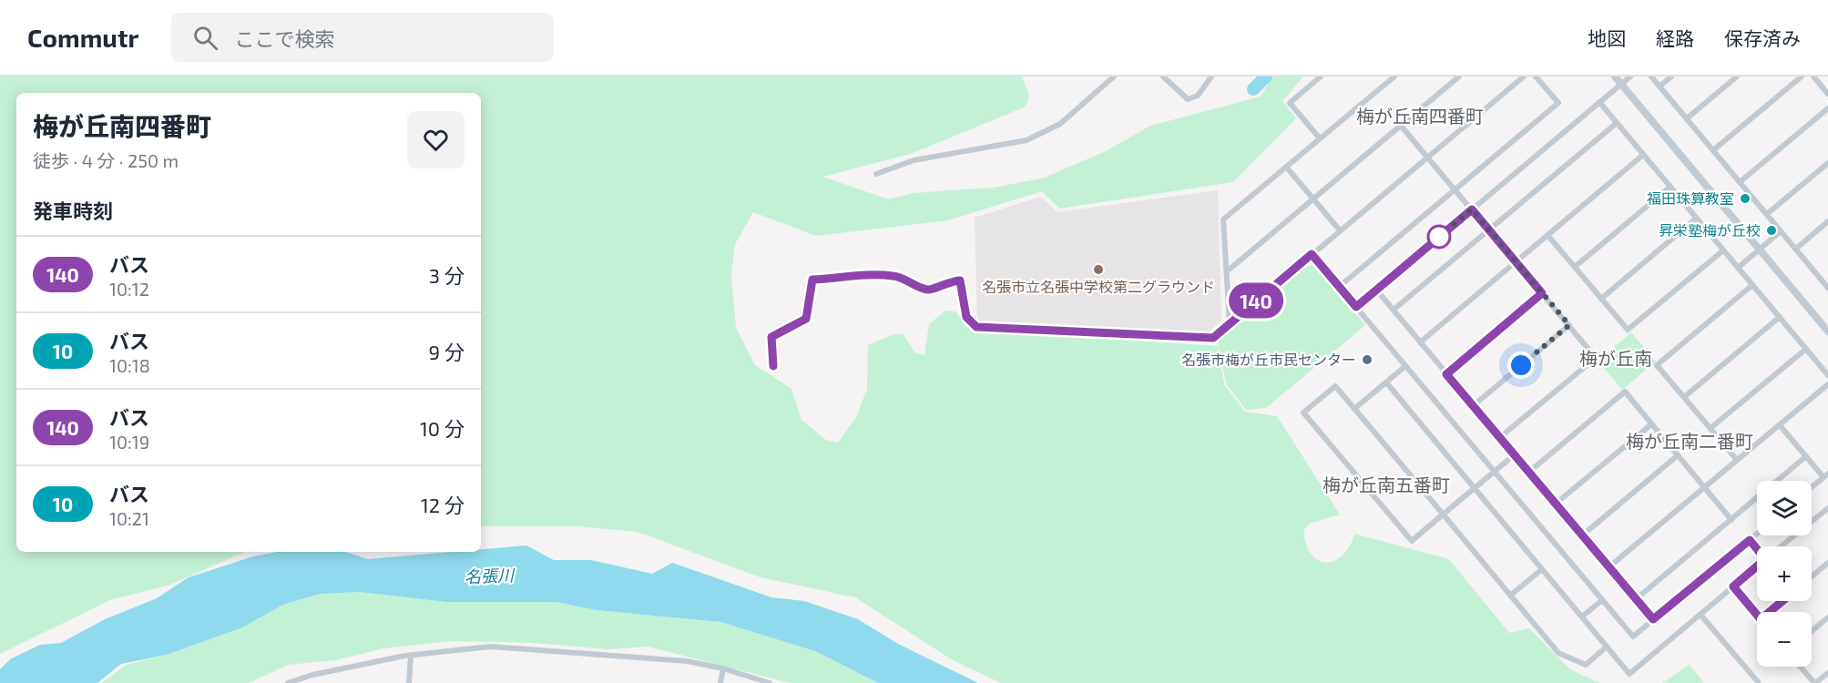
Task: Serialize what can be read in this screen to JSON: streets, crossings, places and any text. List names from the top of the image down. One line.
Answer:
{"districts":["梅が丘南四番町","梅が丘南","梅が丘南二番町","梅が丘南五番町"],"water":["名張川"],"places":["福田珠算教室","昇栄塾梅が丘校","名張市立名張中学校第二グラウンド","名張市梅が丘市民センター"],"lines":["bus line 140"],"page":{"header":"Commutr","search":"ここで検索","nav":["地図","経路","保存済み"],"on_map":"140","heading":[["梅が丘南四番町","徒歩 · 4 分 · 250 m"],"発車時刻"],"list":[{"mark":"140","name":"バス","note":"10:12","value":"3 分"},{"mark":"10","name":"バス","note":"10:18","value":"9 分"},{"mark":"140","name":"バス","note":"10:19","value":"10 分"},{"mark":"10","name":"バス","note":"10:21","value":"12 分"}],"map_buttons":["+","−"]}}
